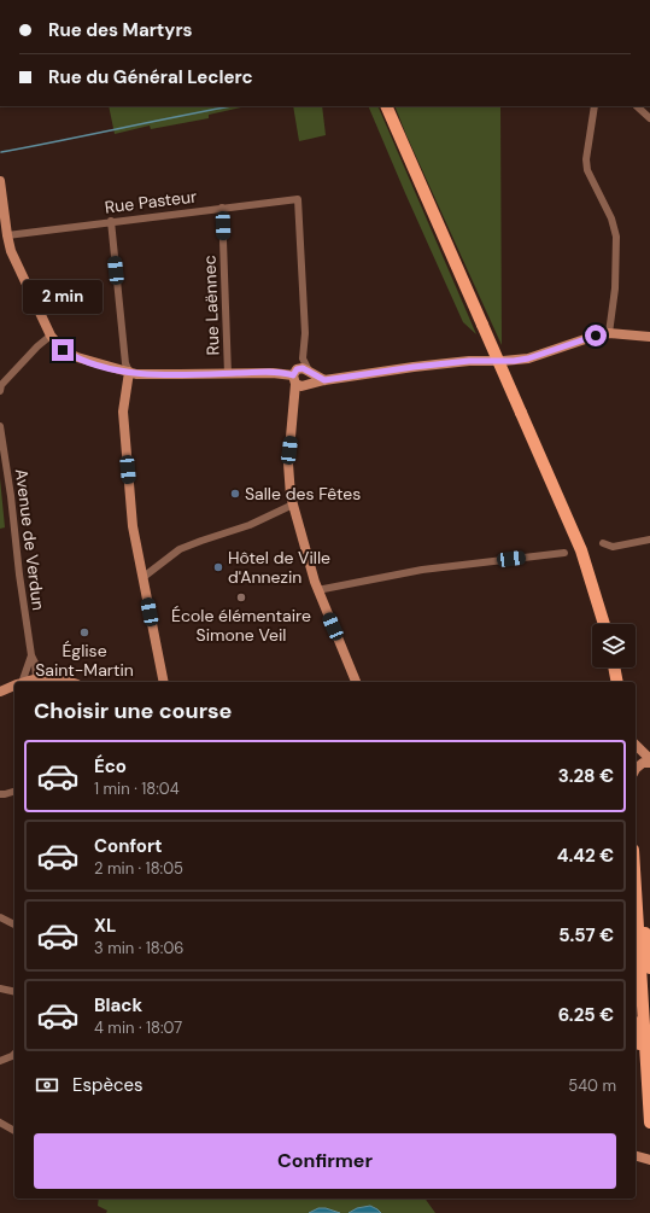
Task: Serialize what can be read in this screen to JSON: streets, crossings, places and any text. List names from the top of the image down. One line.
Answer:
{"streets":{"street":["Rue Pasteur","Rue Laënnec","Avenue de Verdun"]},"crossings":[["Rue Pasteur","Rue Laënnec"]],"places":["Salle des Fêtes","Hôtel de Ville d'Annezin","École élémentaire Simone Veil","Église Saint-Martin"],"page":{"banner":["Rue des Martyrs","Rue du Général Leclerc"],"bubble":"2 min","heading":"Choisir une course","list":[{"name":"Éco","note":"1 min · 18:04","value":"3.28 €"},{"name":"Confort","note":"2 min · 18:05","value":"4.42 €"},{"name":"XL","note":"3 min · 18:06","value":"5.57 €"},{"name":"Black","note":"4 min · 18:07","value":"6.25 €"}],"pay":["Espèces","540 m"],"buttons":"Confirmer"}}
